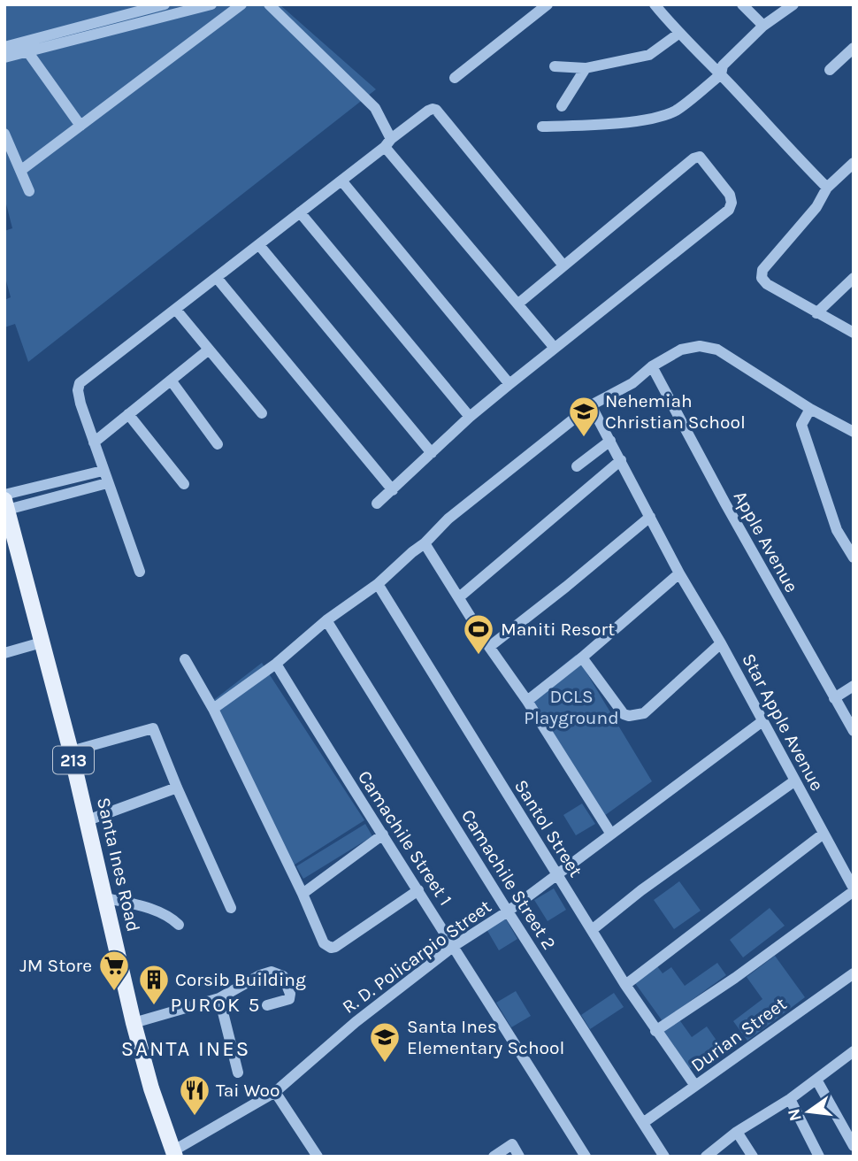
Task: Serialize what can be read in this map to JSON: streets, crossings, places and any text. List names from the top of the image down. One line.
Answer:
{"streets":{"main road":["213","Santa Ines Road"],"street":["Apple Avenue","Star Apple Avenue","Santol Street","Camachile Street 1","Camachile Street 2","R. D. Policarpio Street","Durian Street"]},"crossings":[["Star Apple Avenue","R. D. Policarpio Street"],["213","Santa Ines Road"],["213","R. D. Policarpio Street"],["Santol Street","R. D. Policarpio Street"],["Santol Street","Durian Street"],["Camachile Street 1","R. D. Policarpio Street"],["Camachile Street 2","R. D. Policarpio Street"],["Camachile Street 2","Durian Street"]],"districts":["PUROK 5","SANTA INES"],"parks":["DCLS Playground"],"places":{"school or university":["Nehemiah Christian School","Santa Ines Elementary School"],"sports":["Maniti Resort"],"supermarket":["JM Store"],"building":["Corsib Building"],"restaurant":["Tai Woo"]},"north":"left"}
